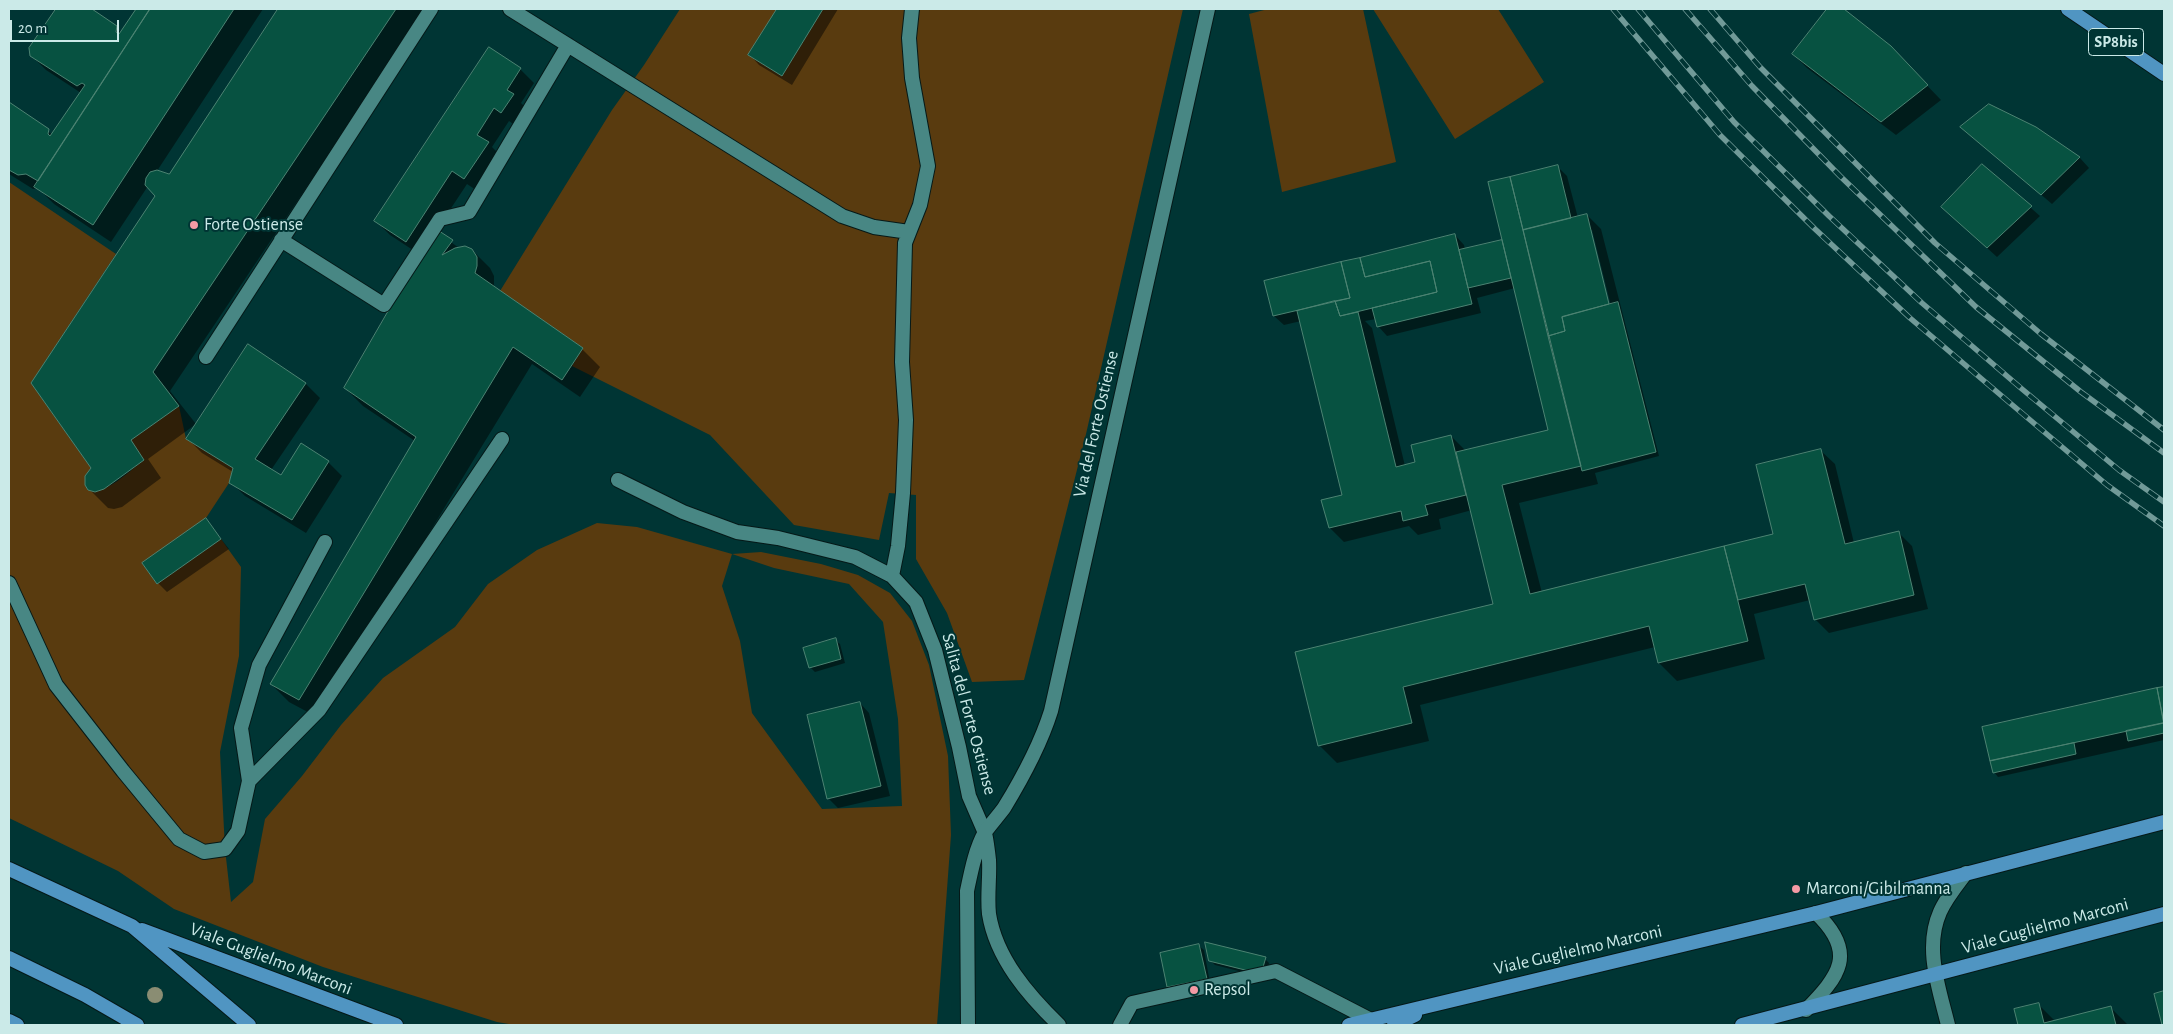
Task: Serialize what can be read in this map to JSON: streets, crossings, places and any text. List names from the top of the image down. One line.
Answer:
{"streets":{"main road":["SP8bis","Viale Guglielmo Marconi"],"street":["Via del Forte Ostiense","Salita del Forte Ostiense"]},"crossings":[["Via del Forte Ostiense","Salita del Forte Ostiense"]],"places":["Forte Ostiense","Marconi/Gibilmanna","Repsol"],"scale_bar":"20 m"}
